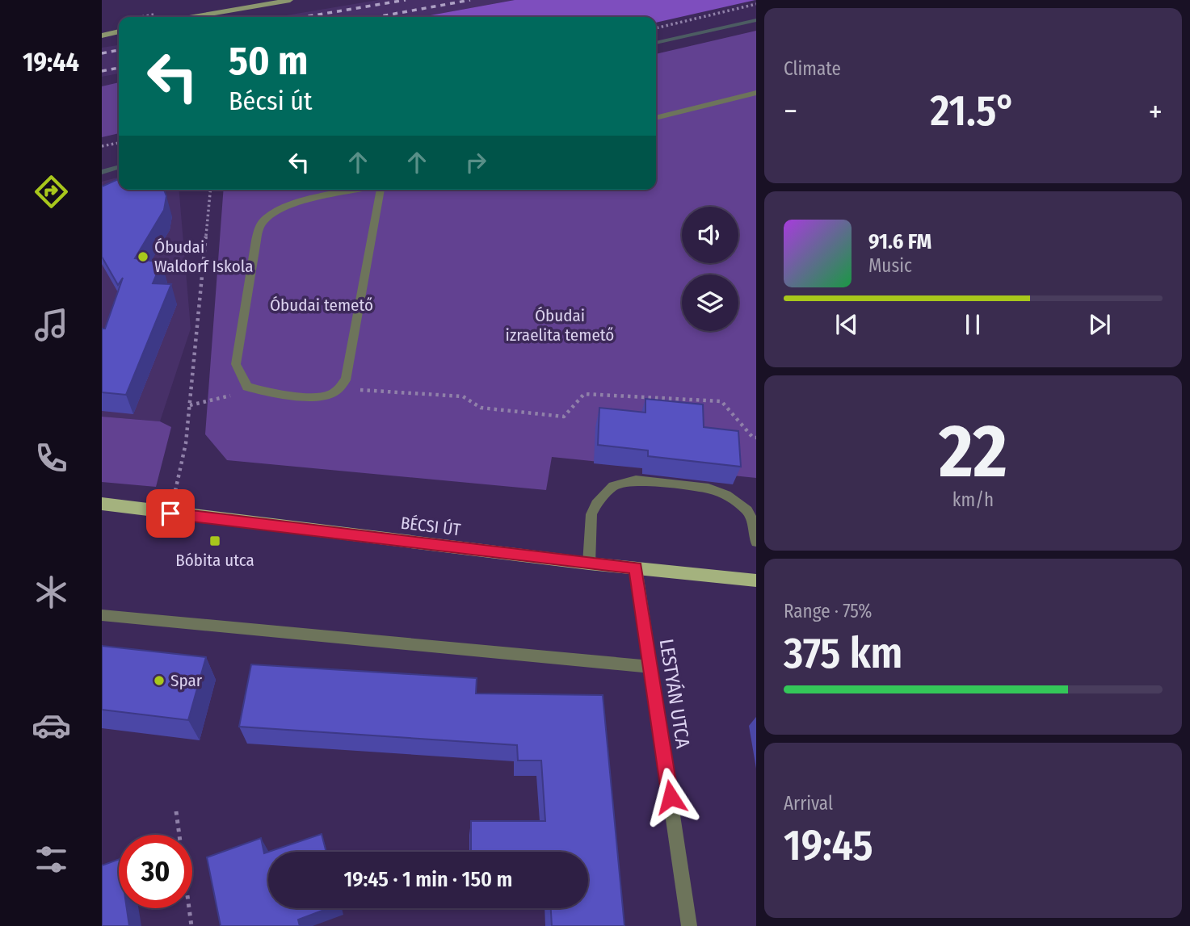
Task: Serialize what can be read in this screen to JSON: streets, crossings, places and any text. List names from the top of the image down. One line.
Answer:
{"streets":{"main road":["BÉCSI ÚT"],"street":["LESTYÁN UTCA"]},"crossings":[["BÉCSI ÚT","LESTYÁN UTCA"]],"parks":["Óbudai temető","Óbudai izraelita temető"],"places":{"other":["Óbudai Waldorf Iskola","Spar"],"transit":["Bóbita utca"]},"page":{"tabs":"19:44","tile":["Climate",["22","km/h"],["Range · 75%","375 km"],["Arrival","19:45"]],"turn":["50 m","Bécsi út"],"heat":["−","21.5°","+"],"song":["91.6 FM","Music"],"limit":"30","trip":"19:45 · 1 min · 150 m"}}
